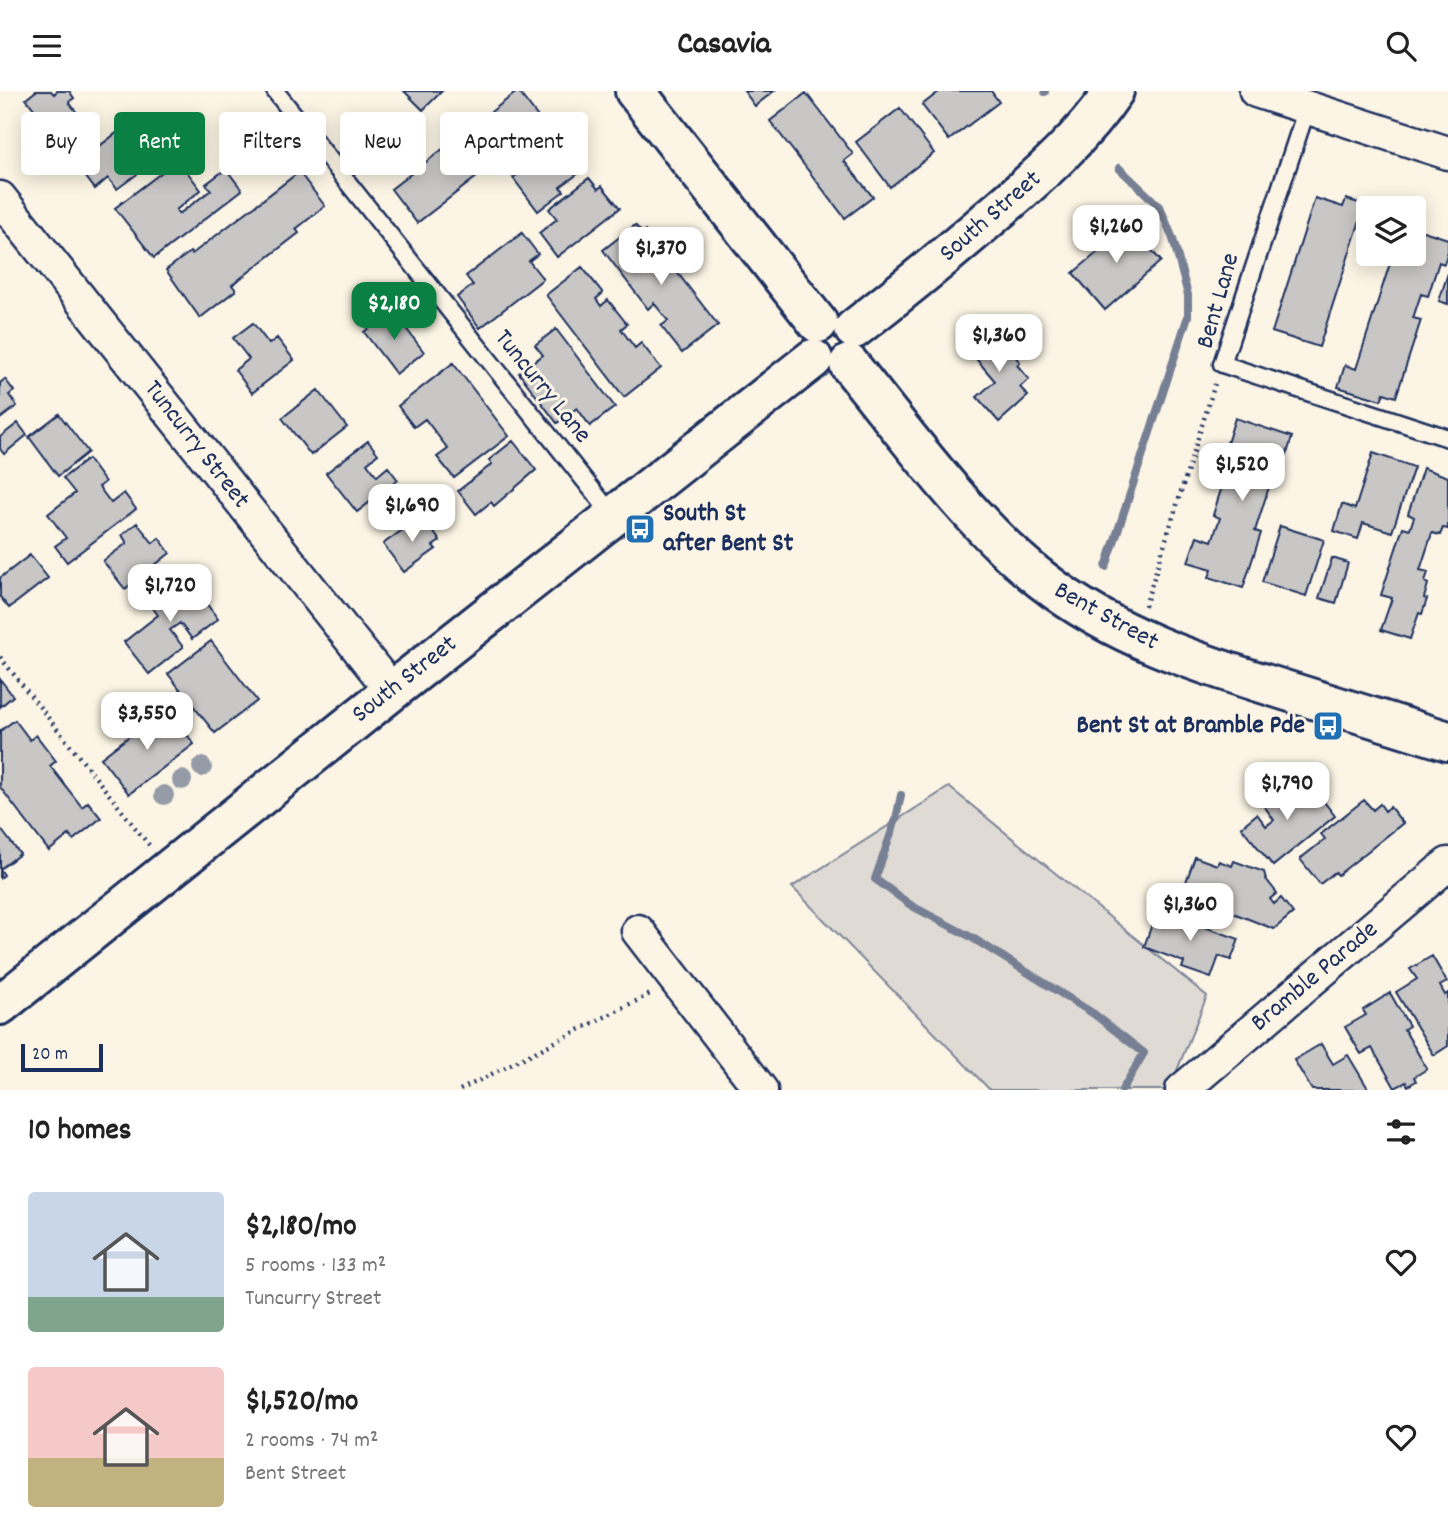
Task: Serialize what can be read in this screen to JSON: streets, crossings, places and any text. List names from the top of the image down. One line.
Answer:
{"streets":{"street":["South Street","Tuncurry Street","Bent Street","Bramble Parade"],"lane":["Bent Lane","Tuncurry Lane"]},"crossings":[["South Street","Tuncurry Lane"],["South Street","Tuncurry Street"],["South Street","Bent Street"]],"places":{"bus stop":["South St after Bent St","Bent St at Bramble Pde"]},"scale_bar":"20 m","page":{"header":"Casavia","chip":["Buy","Rent","Filters","New","Apartment"],"price":["$1,260","$1,370","$2,180","$1,360","$1,520","$1,690","$1,720","$3,550","$1,790","$1,360"],"scale":"20 m","heading":"10 homes","list":[{"name":"$2,180/mo","note":"5 rooms · 133 m² · Tuncurry Street"},{"name":"$1,520/mo","note":"2 rooms · 74 m² · Bent Street"}]}}
